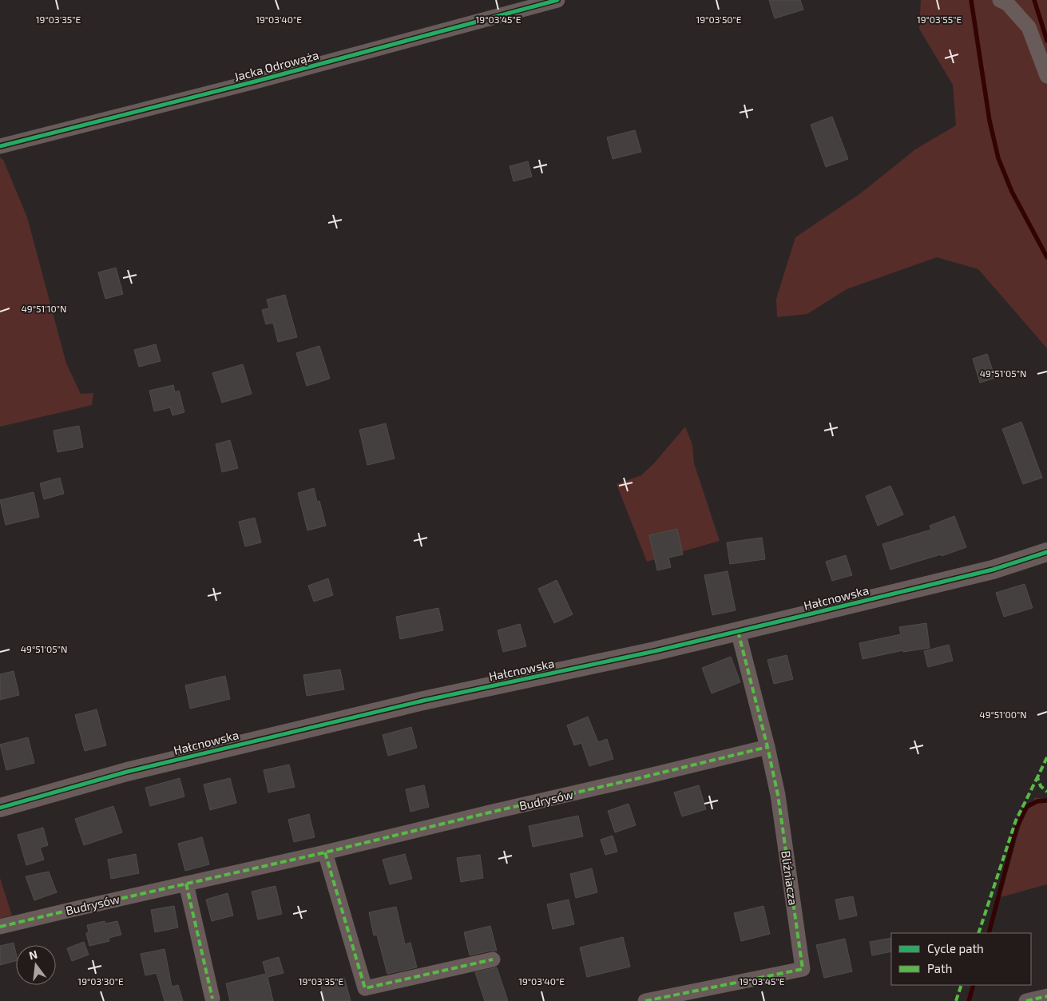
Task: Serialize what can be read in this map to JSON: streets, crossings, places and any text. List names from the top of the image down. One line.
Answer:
{"streets":{"street":["Jacka Odrowąża","Hałcnowska","Budrysów","Bliźniacza"]},"crossings":[["Hałcnowska","Bliźniacza"],["Budrysów","Bliźniacza"]],"legend":["Cycle path","Path"],"north":"top","coordinates":["19°03'35\"E","19°03'40\"E","19°03'45\"E","19°03'50\"E","19°03'55\"E","49°51'10\"N","49°51'05\"N","49°51'00\"N","19°03'30\"E"]}
